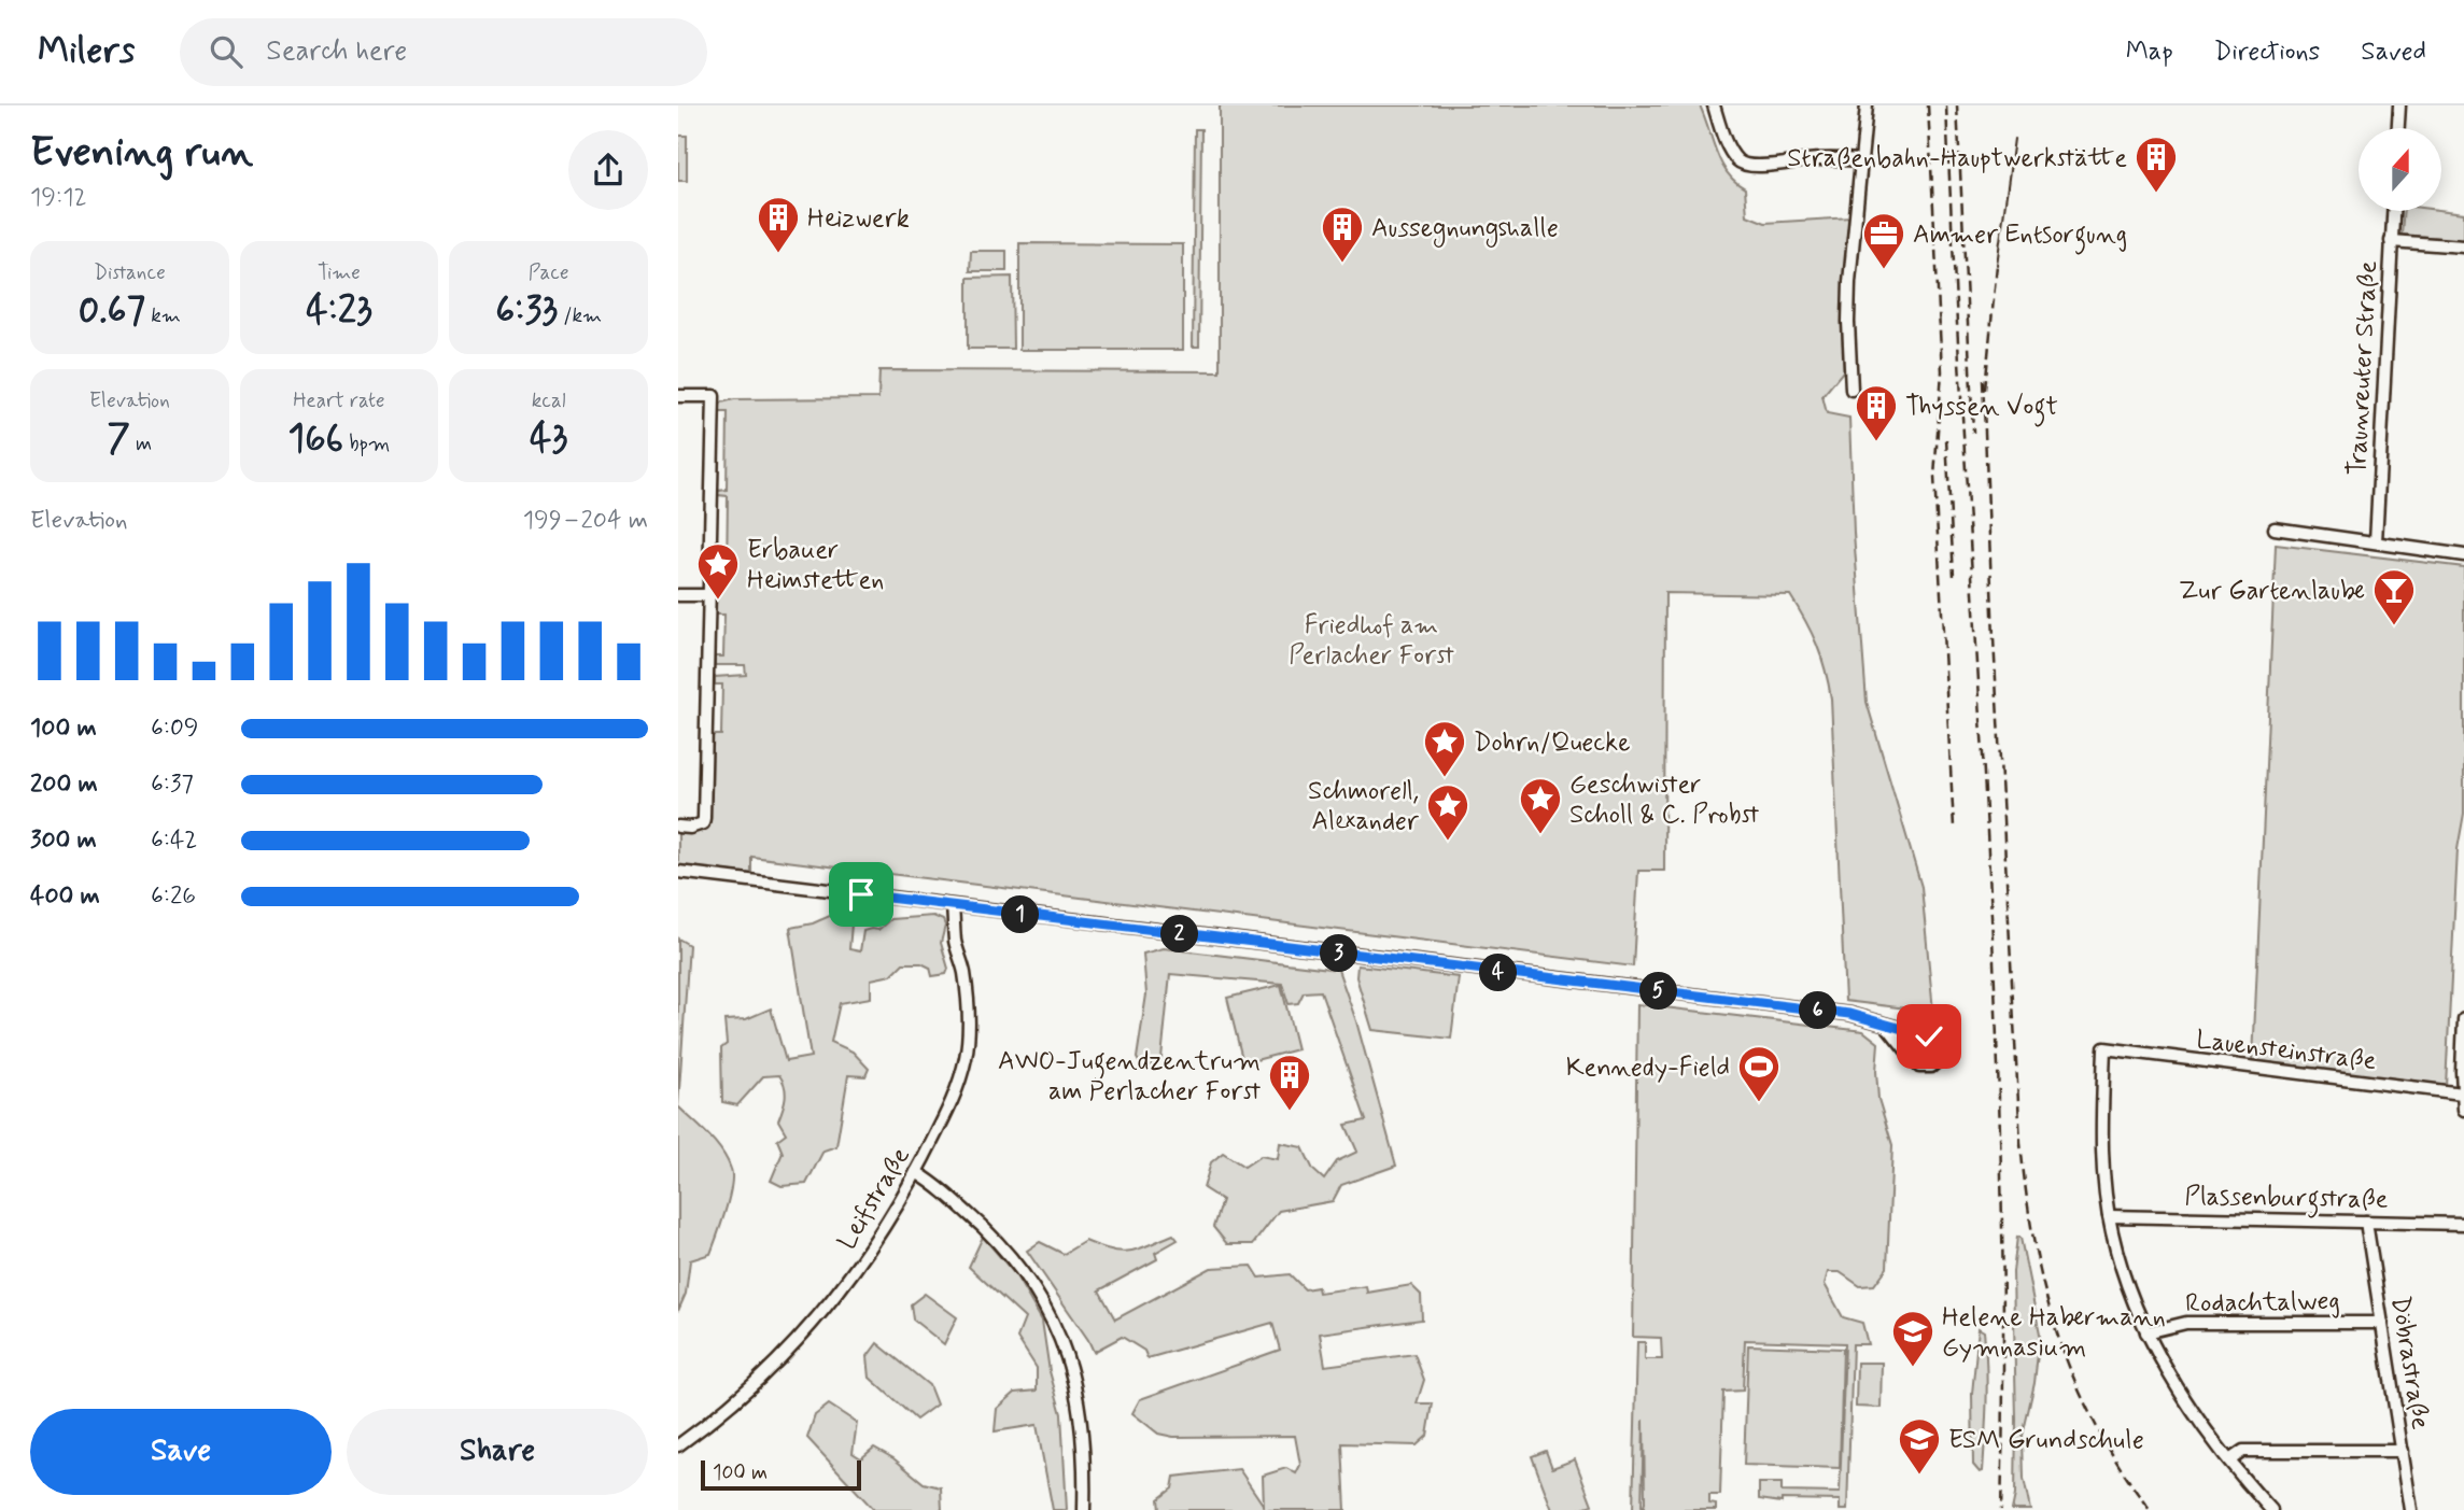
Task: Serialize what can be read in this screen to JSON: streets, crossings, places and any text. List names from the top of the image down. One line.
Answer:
{"streets":{"street":["Traunreuter Straße","Lauensteinstraße","Plassenburgstraße","Leifstraße","Rodachtalweg","Döbrastraße"]},"crossings":[["Lauensteinstraße","Plassenburgstraße"],["Plassenburgstraße","Döbrastraße"],["Rodachtalweg","Döbrastraße"]],"parks":["Friedhof am Perlacher Forst"],"places":{"building":["Straßenbahn-Hauptwerkstätte","Heizwerk","Aussegnungshalle","Thyssen Vogt","AWO-Jugendzentrum am Perlacher Forst"],"office":["Ammer Entsorgung"],"place":["Erbauer Heimstetten","Dohrn/Quecke","Geschwister Scholl & C. Probst","Schmorell, Alexander"],"bar":["Zur Gartenlaube"],"sports":["Kennedy-Field"],"school or university":["Helene Habermann Gymnasium","ESM Grundschule"]},"scale_bar":"100 m","north":"top","page":{"header":"Milers","search":"Search here","nav":["Map","Directions","Saved"],"heading":["Evening run","19:12"],"stats":[["Distance","0.67 km"],["Time","4:23"],["Pace","6:33 /km"],["Elevation","7 m"],["Heart rate","166 bpm"],["kcal","43"]],"chart":["Elevation","199–204 m"],"list":[{"name":"100 m","note":"6:09"},{"name":"200 m","note":"6:37"},{"name":"300 m","note":"6:42"},{"name":"400 m","note":"6:26"}],"pins":["1","2","3","4","5","6"],"buttons":["Save","Share"],"scale":"100 m"}}
